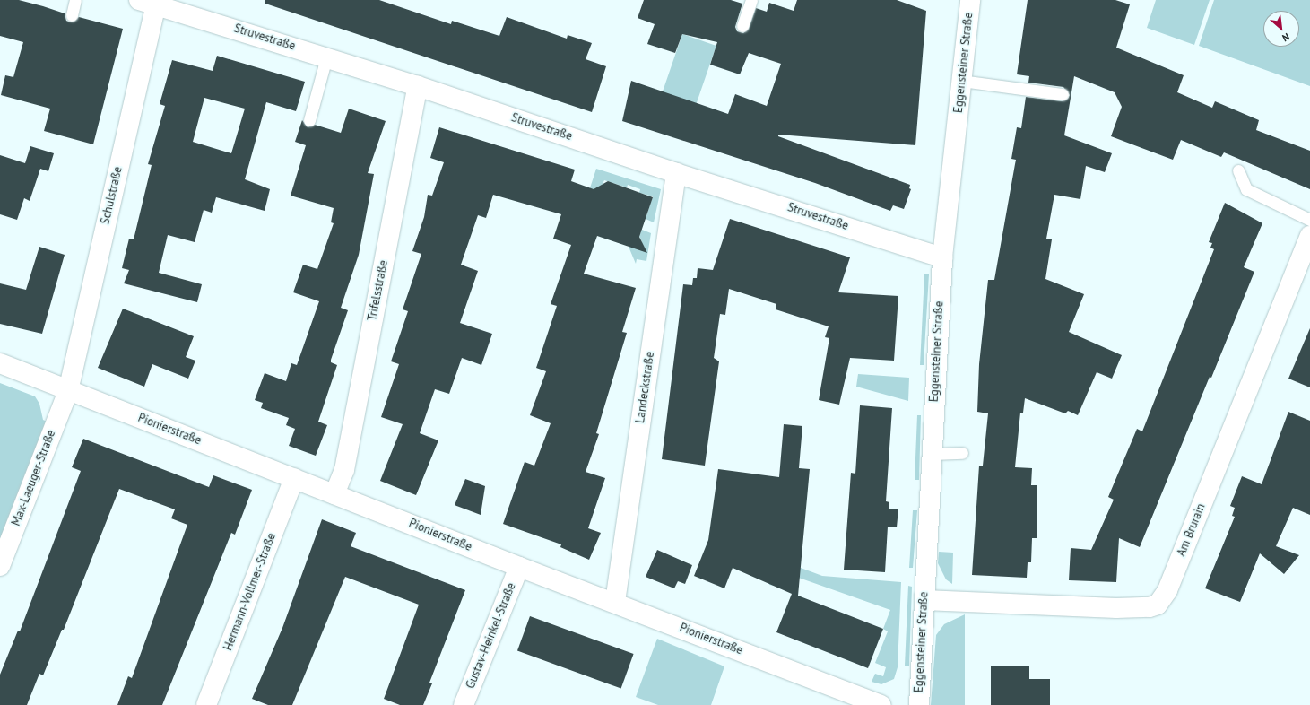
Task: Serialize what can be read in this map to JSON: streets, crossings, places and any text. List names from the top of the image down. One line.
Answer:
{"streets":{"street":["Struvestraße","Eggensteiner Straße","Schulstraße","Trifelsstraße","Landeckstraße","Pionierstraße","Max-Laeuger-Straße","Am Brurain","Hermann-Vollmer-Straße","Gustav-Heinkel-Straße"]},"crossings":[["Struvestraße","Eggensteiner Straße"],["Struvestraße","Schulstraße"],["Struvestraße","Trifelsstraße"],["Struvestraße","Landeckstraße"],["Eggensteiner Straße","Am Brurain"],["Schulstraße","Pionierstraße"],["Schulstraße","Max-Laeuger-Straße"],["Trifelsstraße","Pionierstraße"],["Landeckstraße","Pionierstraße"],["Pionierstraße","Max-Laeuger-Straße"],["Pionierstraße","Hermann-Vollmer-Straße"],["Pionierstraße","Gustav-Heinkel-Straße"]],"north":"bottom right"}
